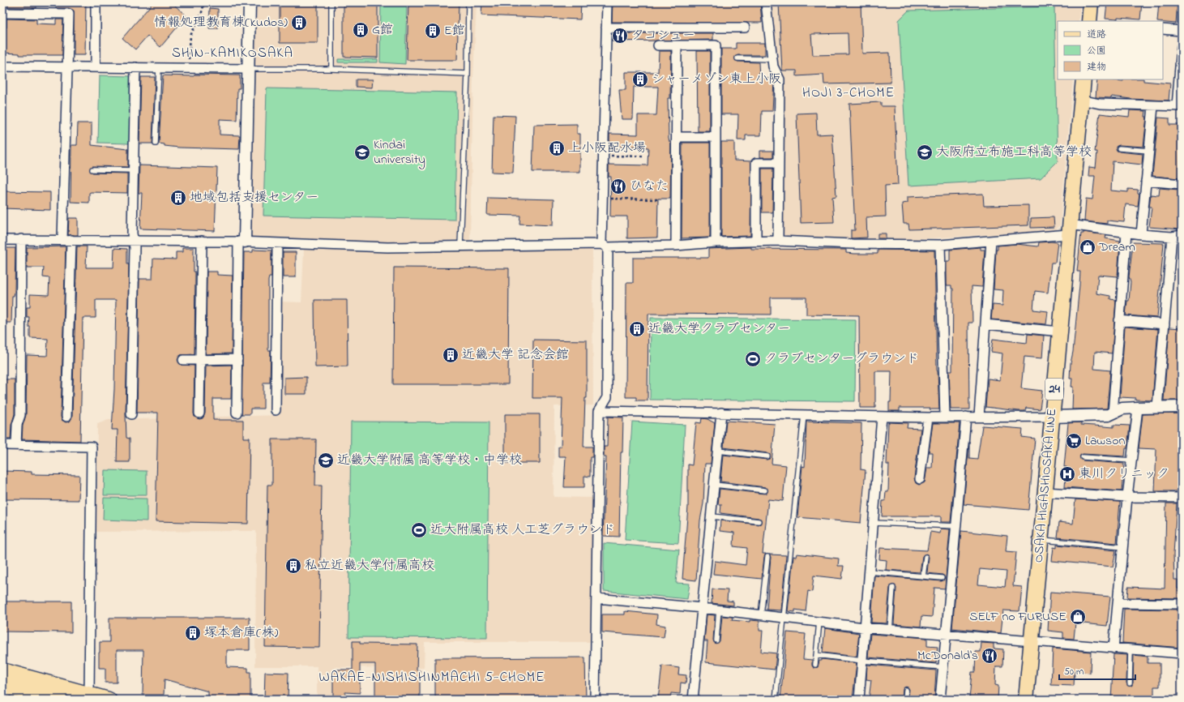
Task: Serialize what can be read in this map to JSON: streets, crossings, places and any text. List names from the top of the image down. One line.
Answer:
{"streets":{"main road":["24","OSAKA HIGASHIOSAKA LINE"]},"districts":["SHIN-KAMIKOSAKA","HOJI 3-CHOME","WAKAE-NISHISHINMACHI 5-CHOME"],"places":{"building":["情報処理教育棟(kudos)","G館","E館","シャーメゾン東上小阪","上小阪配水場","地域包括支援センター","近畿大学クラブセンター","近畿大学 記念会館","私立近畿大学付属高校","塚本倉庫(株)"],"restaurant":["タコシュー","ひなた","McDonald's"],"school or university":["Kindai university","大阪府立布施工科高等学校","近畿大学附属 高等学校・中学校"],"shop":["Dream","SELF no FURUSE"],"sports":["クラブセンターグラウンド","近大附属高校 人工芝グラウンド"],"supermarket":["Lawson"],"hospital":["東川クリニック"]},"legend":["道路","公園","建物"],"scale_bar":"50 m"}
